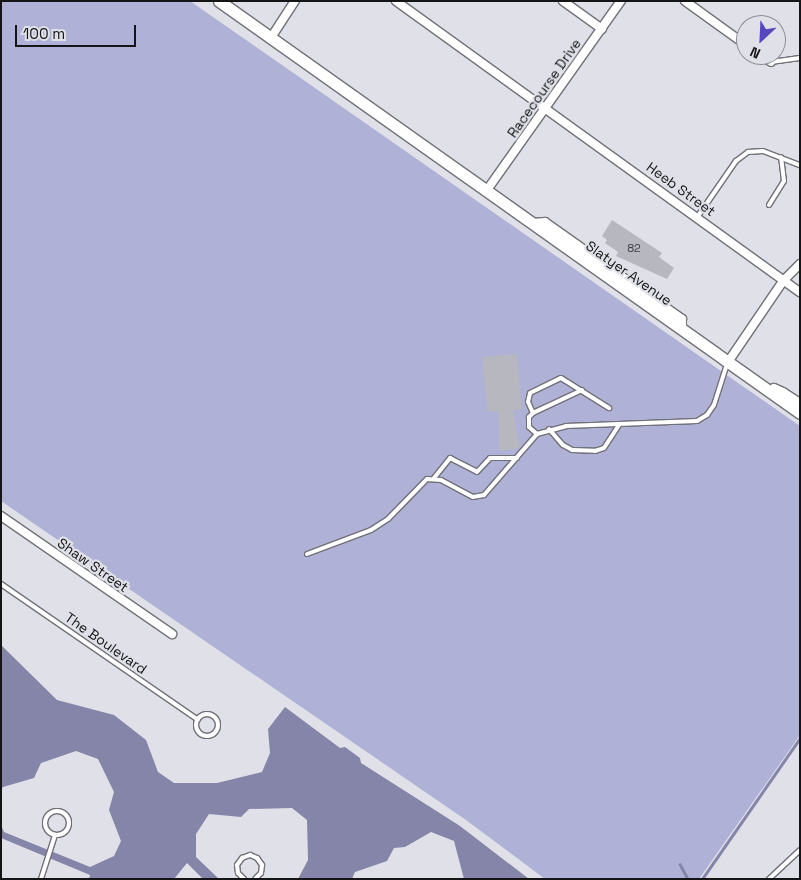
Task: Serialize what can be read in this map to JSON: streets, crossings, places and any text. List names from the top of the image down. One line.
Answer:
{"streets":{"main road":["Slatyer Avenue"],"street":["Racecourse Drive","Heeb Street","Shaw Street"],"lane":["The Boulevard"]},"crossings":[["Racecourse Drive","Heeb Street"],["Racecourse Drive","Slatyer Avenue"]],"house_numbers":["82"],"scale_bar":"100 m","north":"bottom left"}
